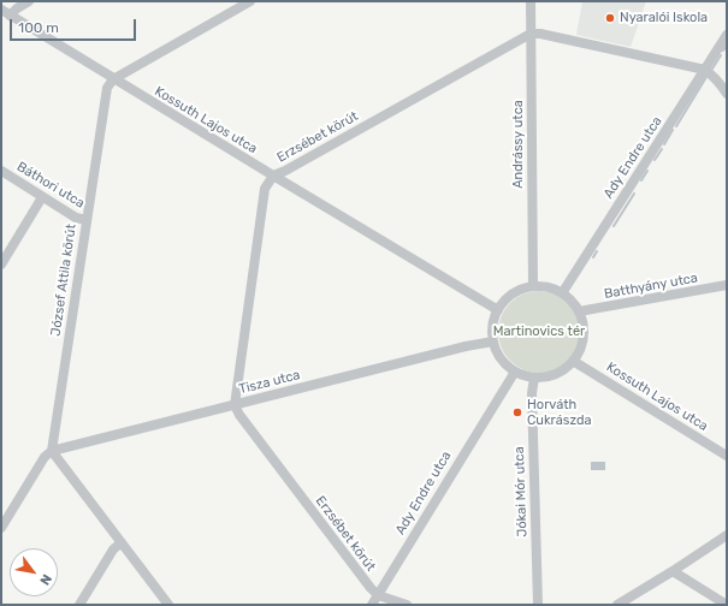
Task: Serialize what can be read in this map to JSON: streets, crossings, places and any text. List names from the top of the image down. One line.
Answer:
{"streets":{"street":["Kossuth Lajos utca","Erzsébet körút","Andrássy utca","Ady Endre utca","Báthori utca","József Attila körút","Batthyány utca","Tisza utca","Jókai Mór utca"]},"crossings":[["Kossuth Lajos utca","Erzsébet körút"],["Kossuth Lajos utca","Andrássy utca"],["Kossuth Lajos utca","Ady Endre utca"],["Kossuth Lajos utca","József Attila körút"],["Kossuth Lajos utca","Batthyány utca"],["Kossuth Lajos utca","Tisza utca"],["Kossuth Lajos utca","Jókai Mór utca"],["Erzsébet körút","Andrássy utca"],["Erzsébet körút","Ady Endre utca"],["Erzsébet körút","Tisza utca"],["Andrássy utca","Ady Endre utca"],["Andrássy utca","Batthyány utca"],["Andrássy utca","Tisza utca"],["Andrássy utca","Jókai Mór utca"],["Ady Endre utca","Batthyány utca"],["Ady Endre utca","Tisza utca"],["Ady Endre utca","Jókai Mór utca"],["Báthori utca","József Attila körút"],["József Attila körút","Tisza utca"],["Batthyány utca","Tisza utca"],["Batthyány utca","Jókai Mór utca"],["Tisza utca","Jókai Mór utca"]],"parks":["Martinovics tér"],"places":["Nyaralói Iskola","Horváth Cukrászda"],"scale_bar":"100 m","north":"bottom right"}
